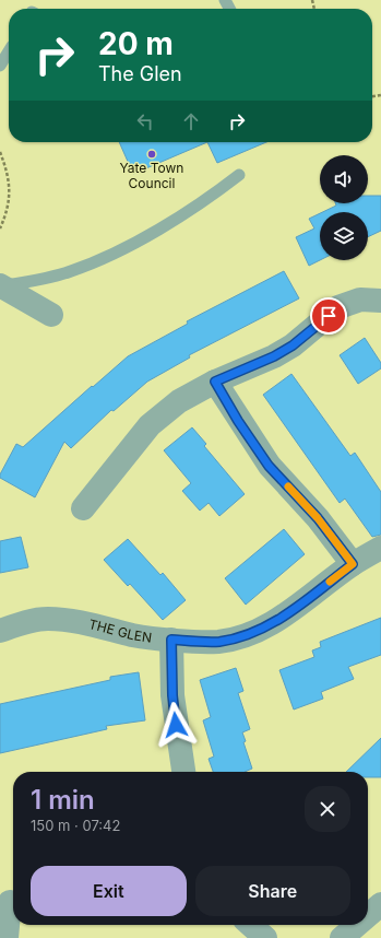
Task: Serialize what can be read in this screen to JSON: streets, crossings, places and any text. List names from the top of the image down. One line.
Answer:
{"streets":{"street":["THE GLEN"]},"places":["Yate Town Council"],"page":{"turn":["20 m","The Glen"],"heading":["1 min","150 m · 07:42"],"buttons":["Exit","Share"]}}
